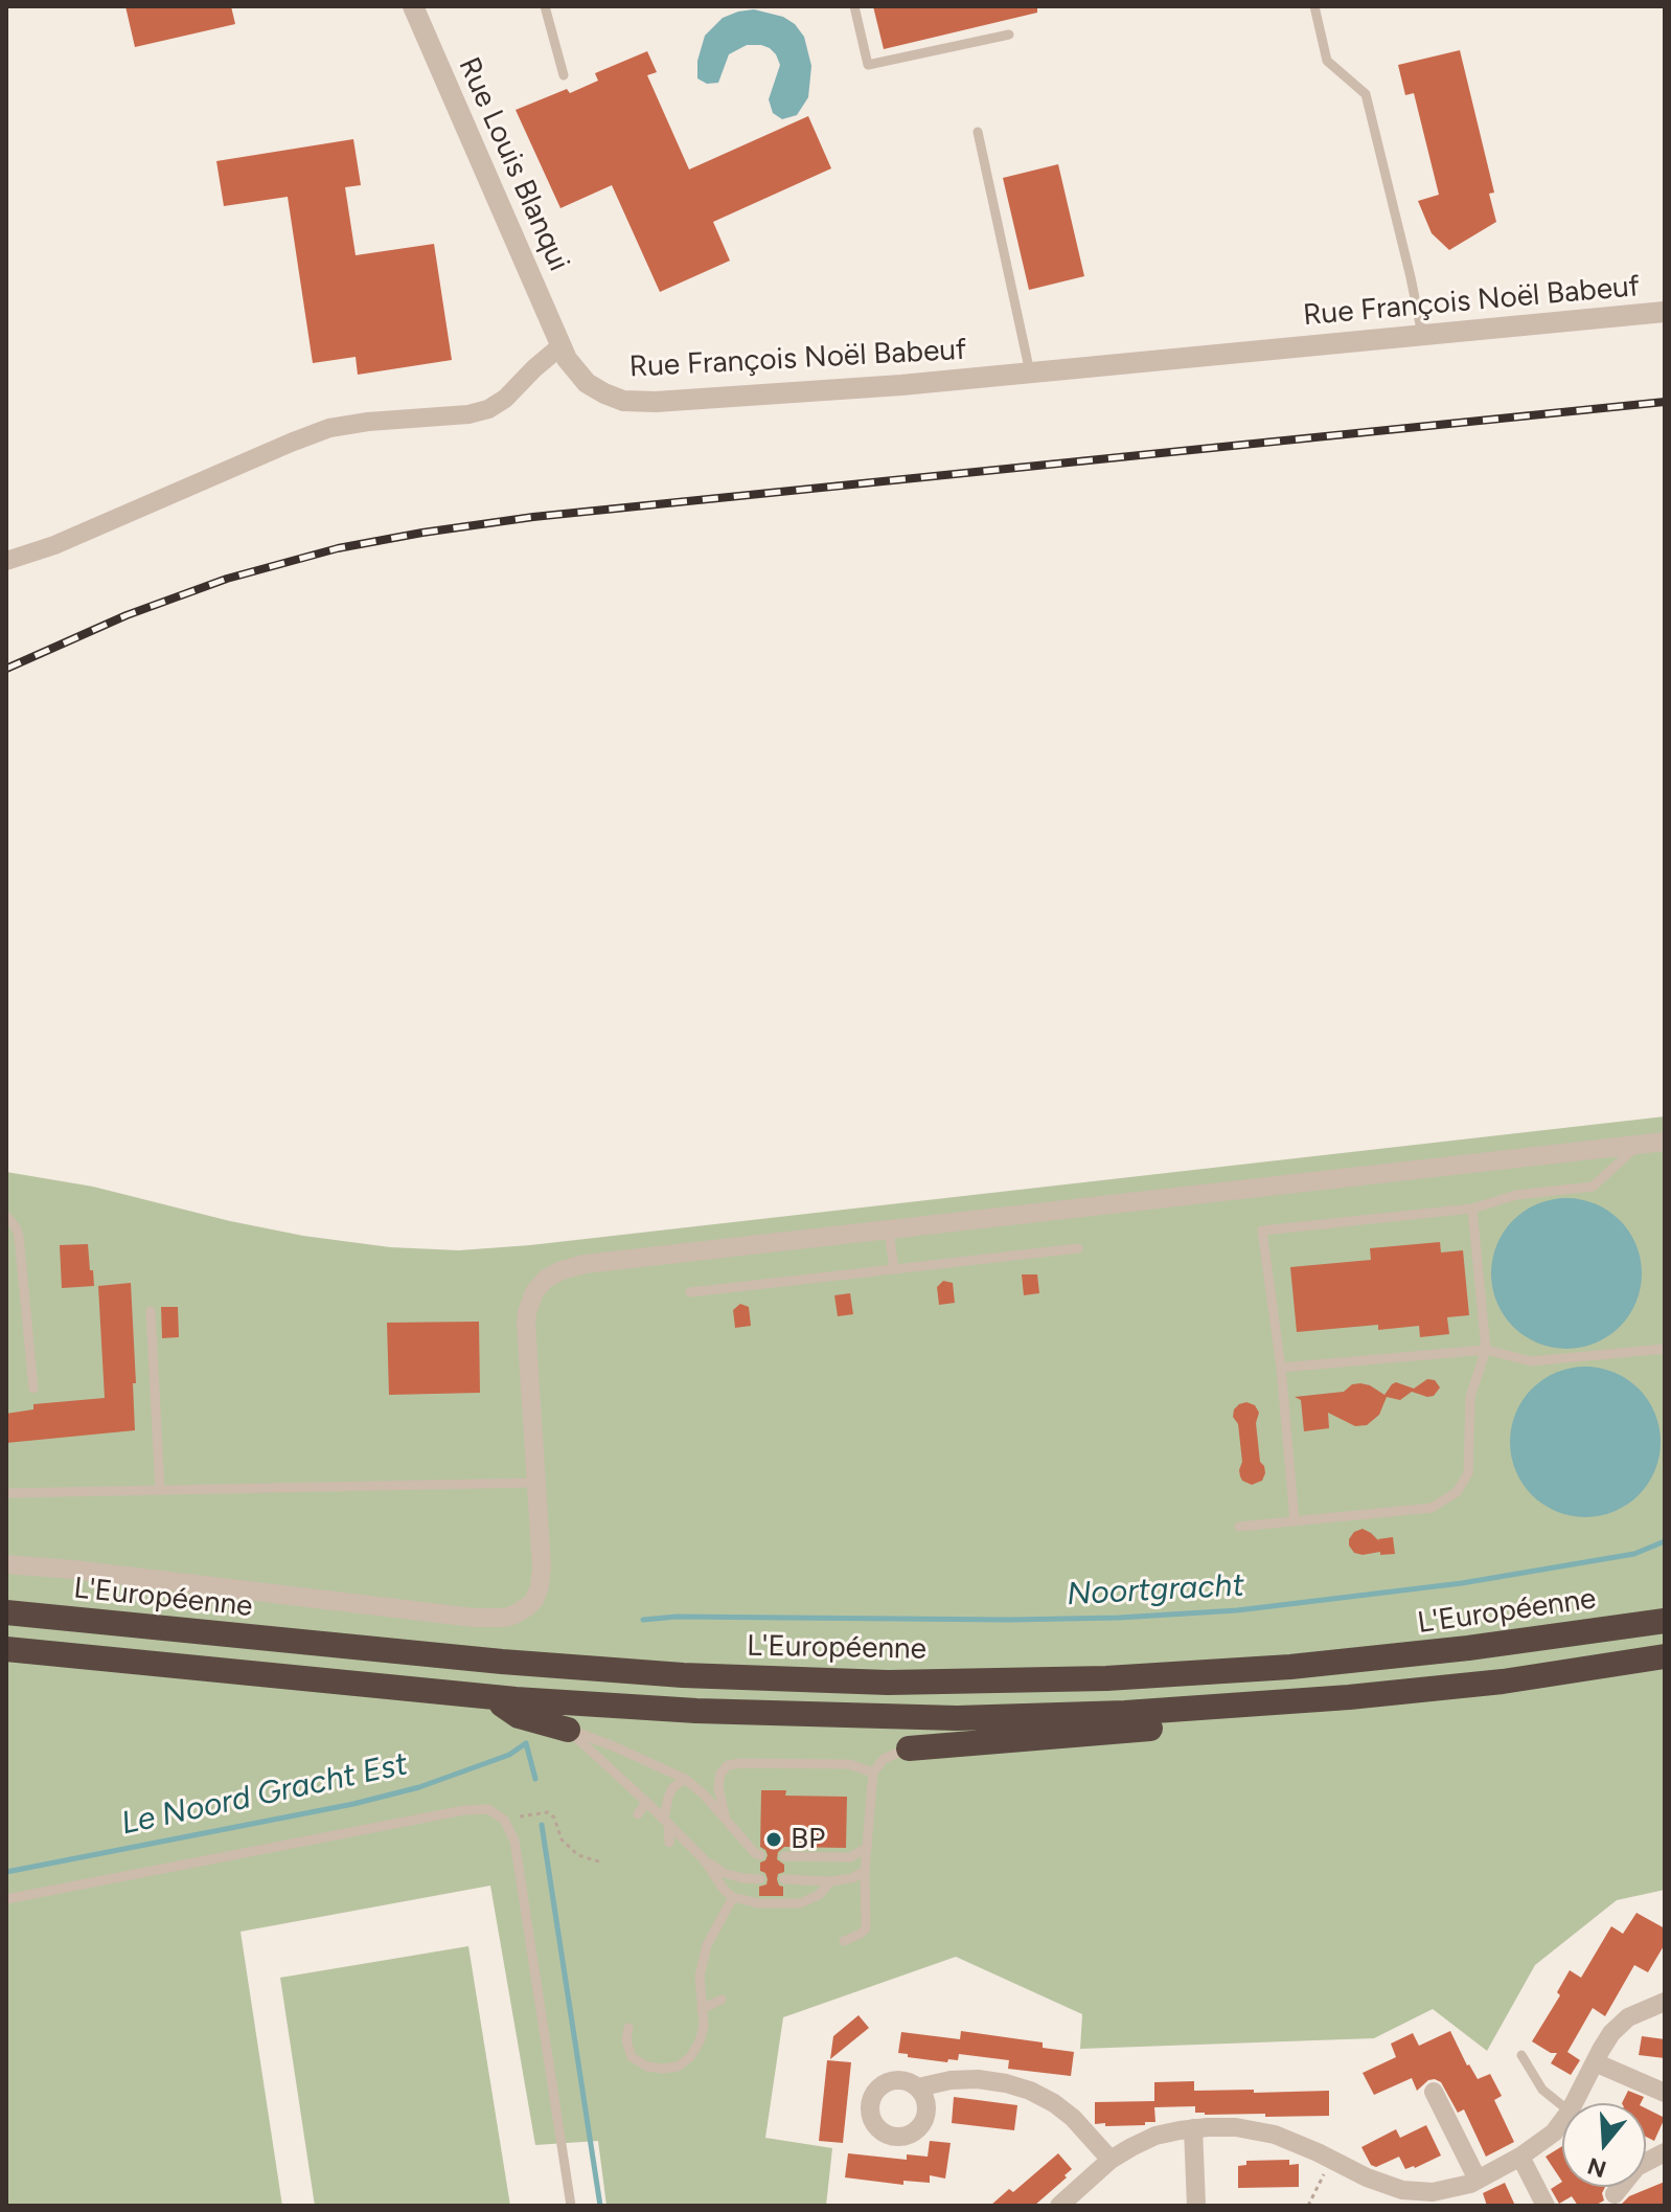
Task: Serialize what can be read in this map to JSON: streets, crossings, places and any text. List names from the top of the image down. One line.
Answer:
{"streets":{"highway":["L'Européenne"],"street":["Rue Louis Blanqui","Rue François Noël Babeuf"]},"crossings":[["Rue Louis Blanqui","Rue François Noël Babeuf"]],"water":["Noortgracht","Le Noord Gracht Est"],"places":["BP"],"north":"bottom"}
